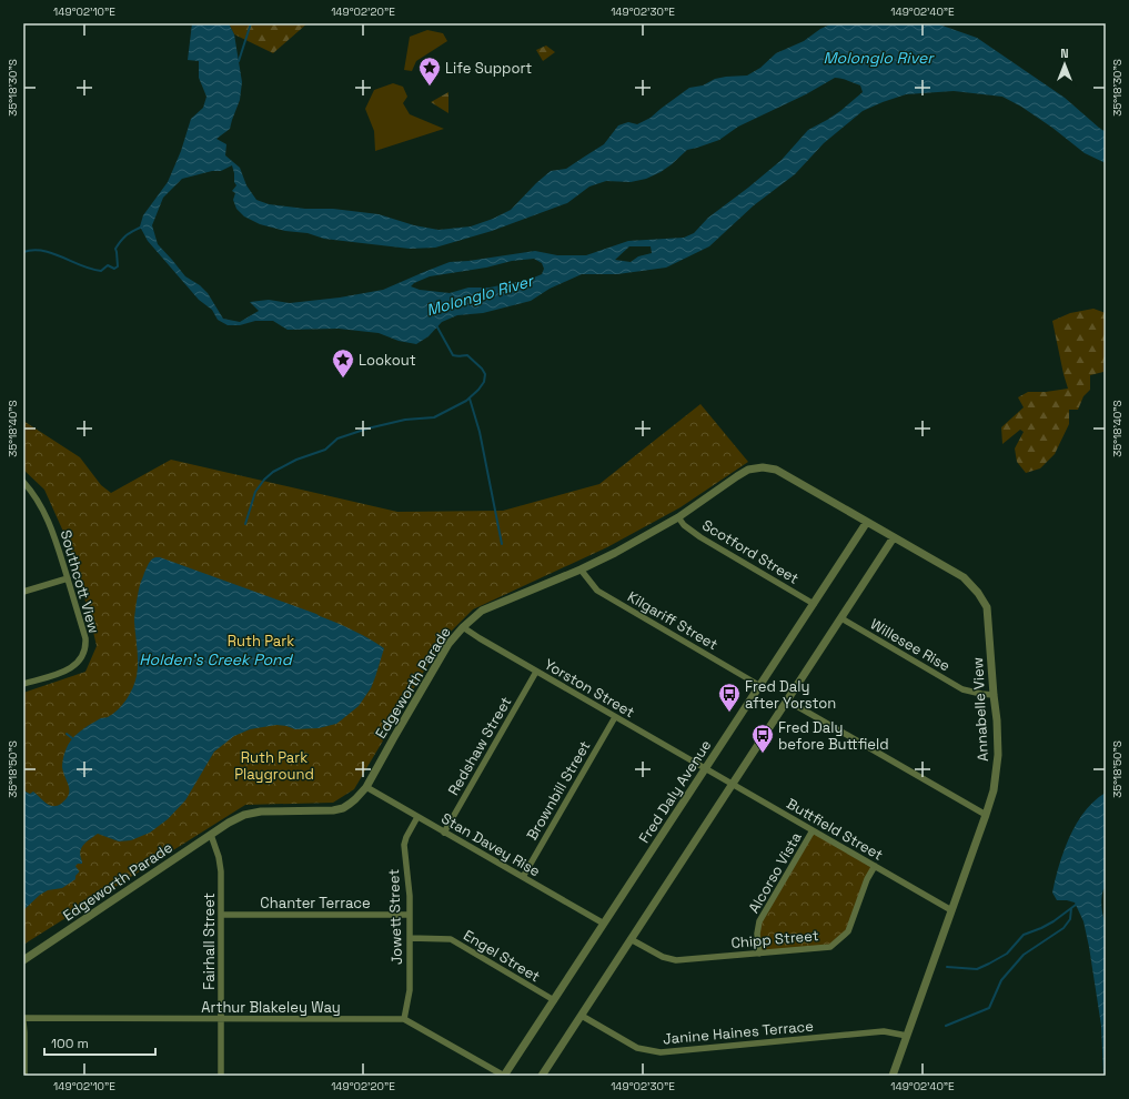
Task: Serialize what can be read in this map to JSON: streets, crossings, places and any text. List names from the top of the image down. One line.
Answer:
{"streets":{"street":["Scotford Street","Southcott View","Kilgariff Street","Willesee Rise","Edgeworth Parade","Yorston Street","Annabelle View","Redshaw Street","Brownbill Street","Fred Daly Avenue","Buttfield Street","Stan Davey Rise","Alcorso Vista","Chanter Terrace","Jowett Street","Chipp Street","Fairhall Street","Engel Street","Arthur Blakeley Way","Janine Haines Terrace"]},"crossings":[["Scotford Street","Edgeworth Parade"],["Scotford Street","Fred Daly Avenue"],["Kilgariff Street","Edgeworth Parade"],["Kilgariff Street","Fred Daly Avenue"],["Willesee Rise","Annabelle View"],["Edgeworth Parade","Yorston Street"],["Edgeworth Parade","Annabelle View"],["Edgeworth Parade","Fred Daly Avenue"],["Edgeworth Parade","Stan Davey Rise"],["Edgeworth Parade","Fairhall Street"],["Yorston Street","Redshaw Street"],["Yorston Street","Brownbill Street"],["Yorston Street","Fred Daly Avenue"],["Yorston Street","Buttfield Street"],["Annabelle View","Fred Daly Avenue"],["Annabelle View","Buttfield Street"],["Annabelle View","Janine Haines Terrace"],["Redshaw Street","Stan Davey Rise"],["Brownbill Street","Stan Davey Rise"],["Fred Daly Avenue","Buttfield Street"],["Fred Daly Avenue","Stan Davey Rise"],["Fred Daly Avenue","Engel Street"],["Fred Daly Avenue","Arthur Blakeley Way"],["Buttfield Street","Alcorso Vista"],["Buttfield Street","Chipp Street"],["Stan Davey Rise","Jowett Street"],["Alcorso Vista","Chipp Street"],["Chanter Terrace","Jowett Street"],["Chanter Terrace","Fairhall Street"],["Jowett Street","Engel Street"],["Jowett Street","Arthur Blakeley Way"],["Fairhall Street","Arthur Blakeley Way"]],"water":["Molonglo River","Holden's Creek Pond"],"parks":["Ruth Park","Ruth Park Playground"],"places":{"place":["Life Support","Lookout"],"bus stop":["Fred Daly after Yorston","Fred Daly before Buttfield"]},"scale_bar":"100 m","north":"top","coordinates":["149°02'10\"E","149°02'20\"E","149°02'30\"E","149°02'40\"E","35°18'30\"S","35°18'40\"S","35°18'50\"S"]}
